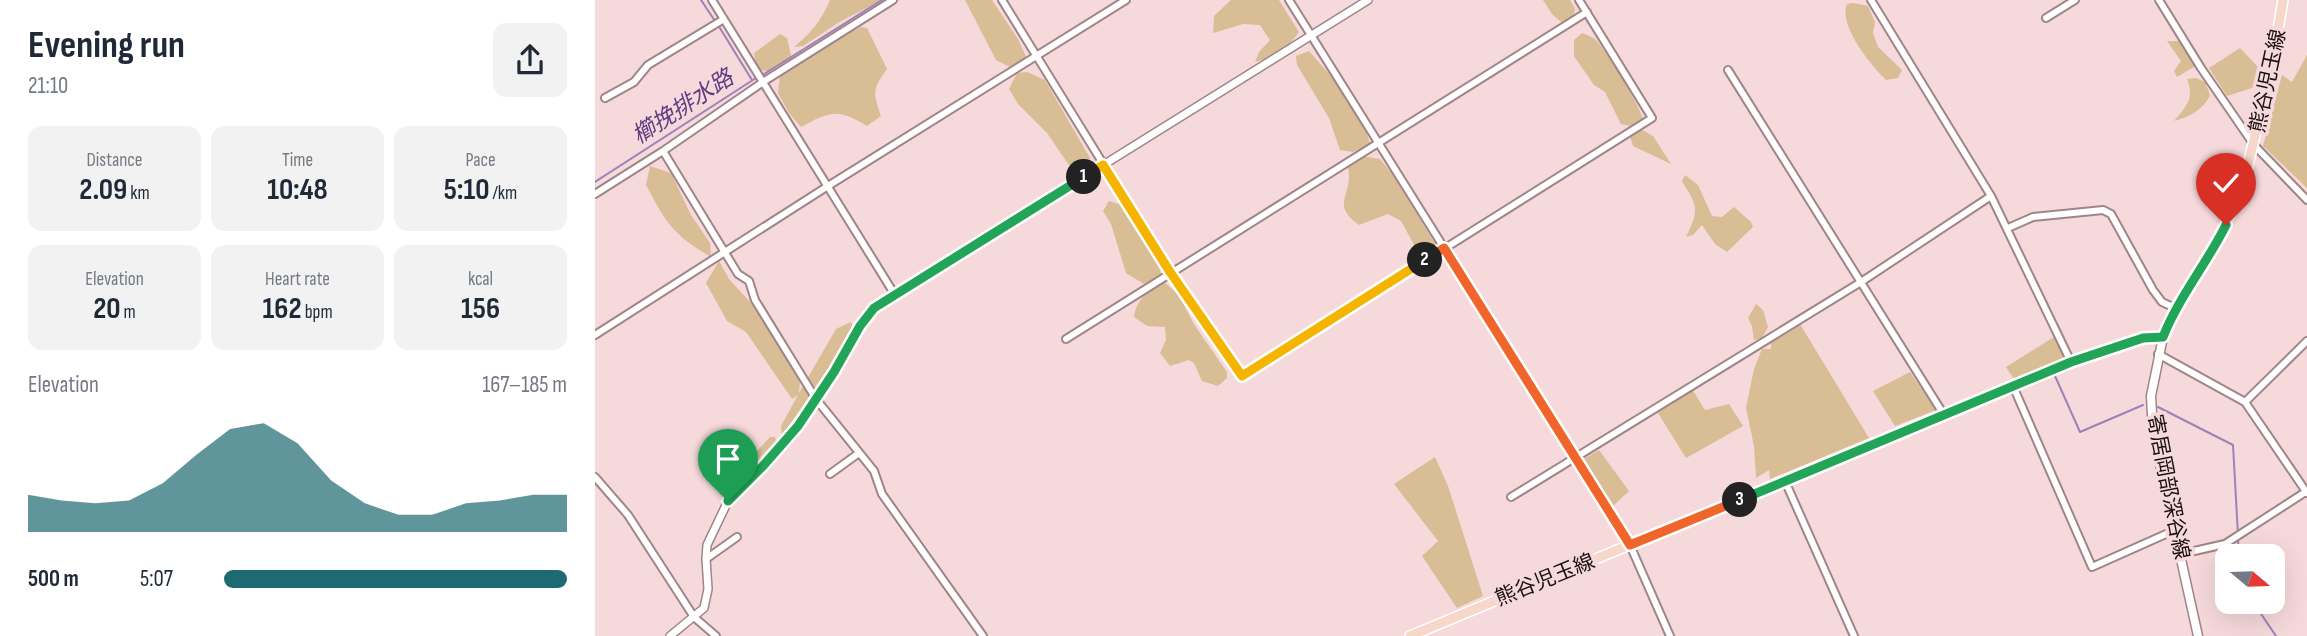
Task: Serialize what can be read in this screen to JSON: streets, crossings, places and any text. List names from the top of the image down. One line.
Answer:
{"streets":{"main road":["熊谷児玉線","寄居岡部深谷線"]},"crossings":[["熊谷児玉線","寄居岡部深谷線"]],"water":["櫛挽排水路"],"north":"right","page":{"heading":["Evening run","21:10"],"stats":[["Distance","2.09 km"],["Time","10:48"],["Pace","5:10 /km"],["Elevation","20 m"],["Heart rate","162 bpm"],["kcal","156"]],"pins":["1","2","3"],"chart":["Elevation","167–185 m"],"list":[{"name":"500 m","note":"5:07"}]}}
